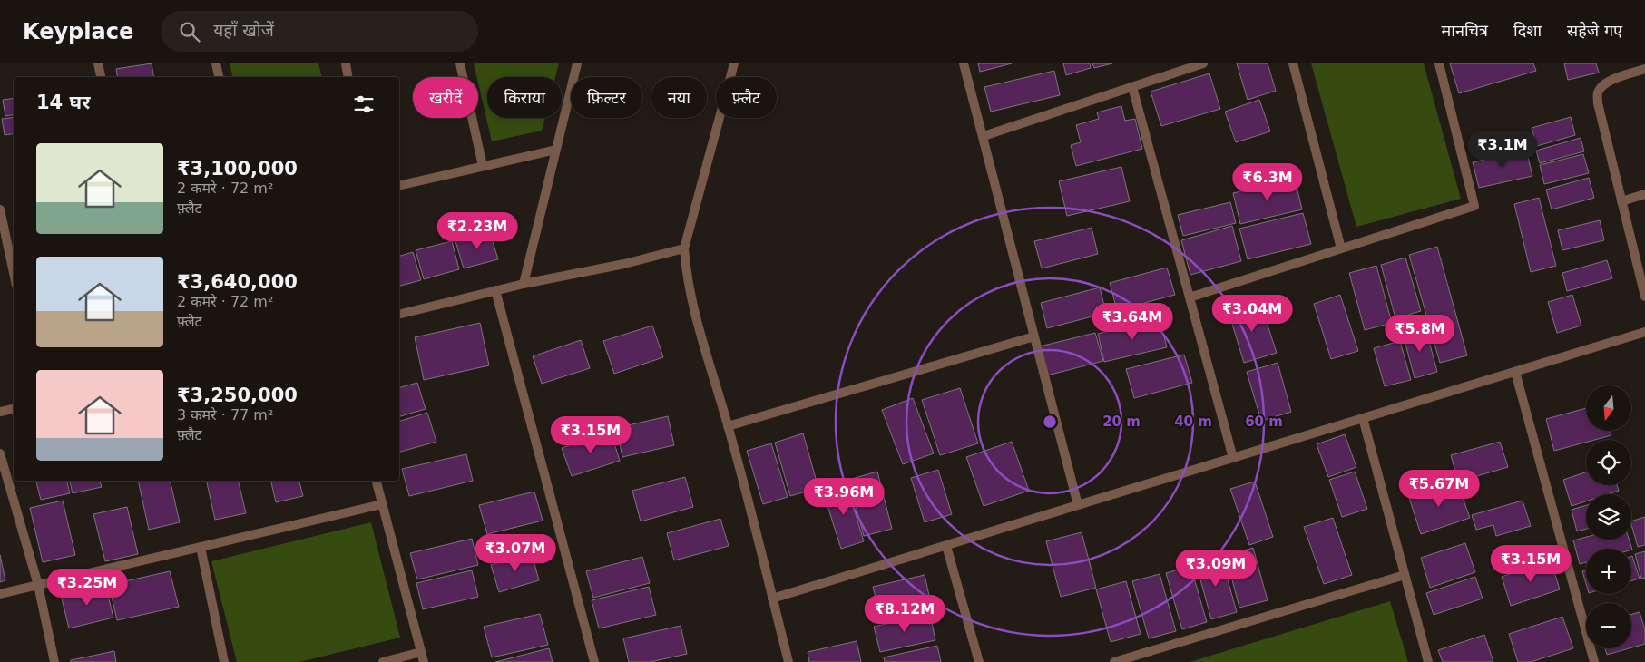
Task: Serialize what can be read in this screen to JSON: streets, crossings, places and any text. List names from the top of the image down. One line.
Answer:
{"north":"bottom","page":{"header":"Keyplace","search":"यहाँ खोजें","nav":["मानचित्र","दिशा","सहेजे गए"],"chip":["खरीदें","किराया","फ़िल्टर","नया","फ़्लैट"],"heading":"14 घर","price":["₹3.1M","₹6.3M","₹2.23M","₹3.04M","₹3.64M","₹5.8M","₹3.15M","₹5.67M","₹3.96M","₹3.07M","₹3.15M","₹3.09M","₹3.25M","₹8.12M"],"list":[{"name":"₹3,100,000","note":"2 कमरे · 72 m² · फ़्लैट"},{"name":"₹3,640,000","note":"2 कमरे · 72 m² · फ़्लैट"},{"name":"₹3,250,000","note":"3 कमरे · 77 m² · फ़्लैट"}],"map_buttons":["+","−"]},"rings":["20 m","40 m","60 m"]}
